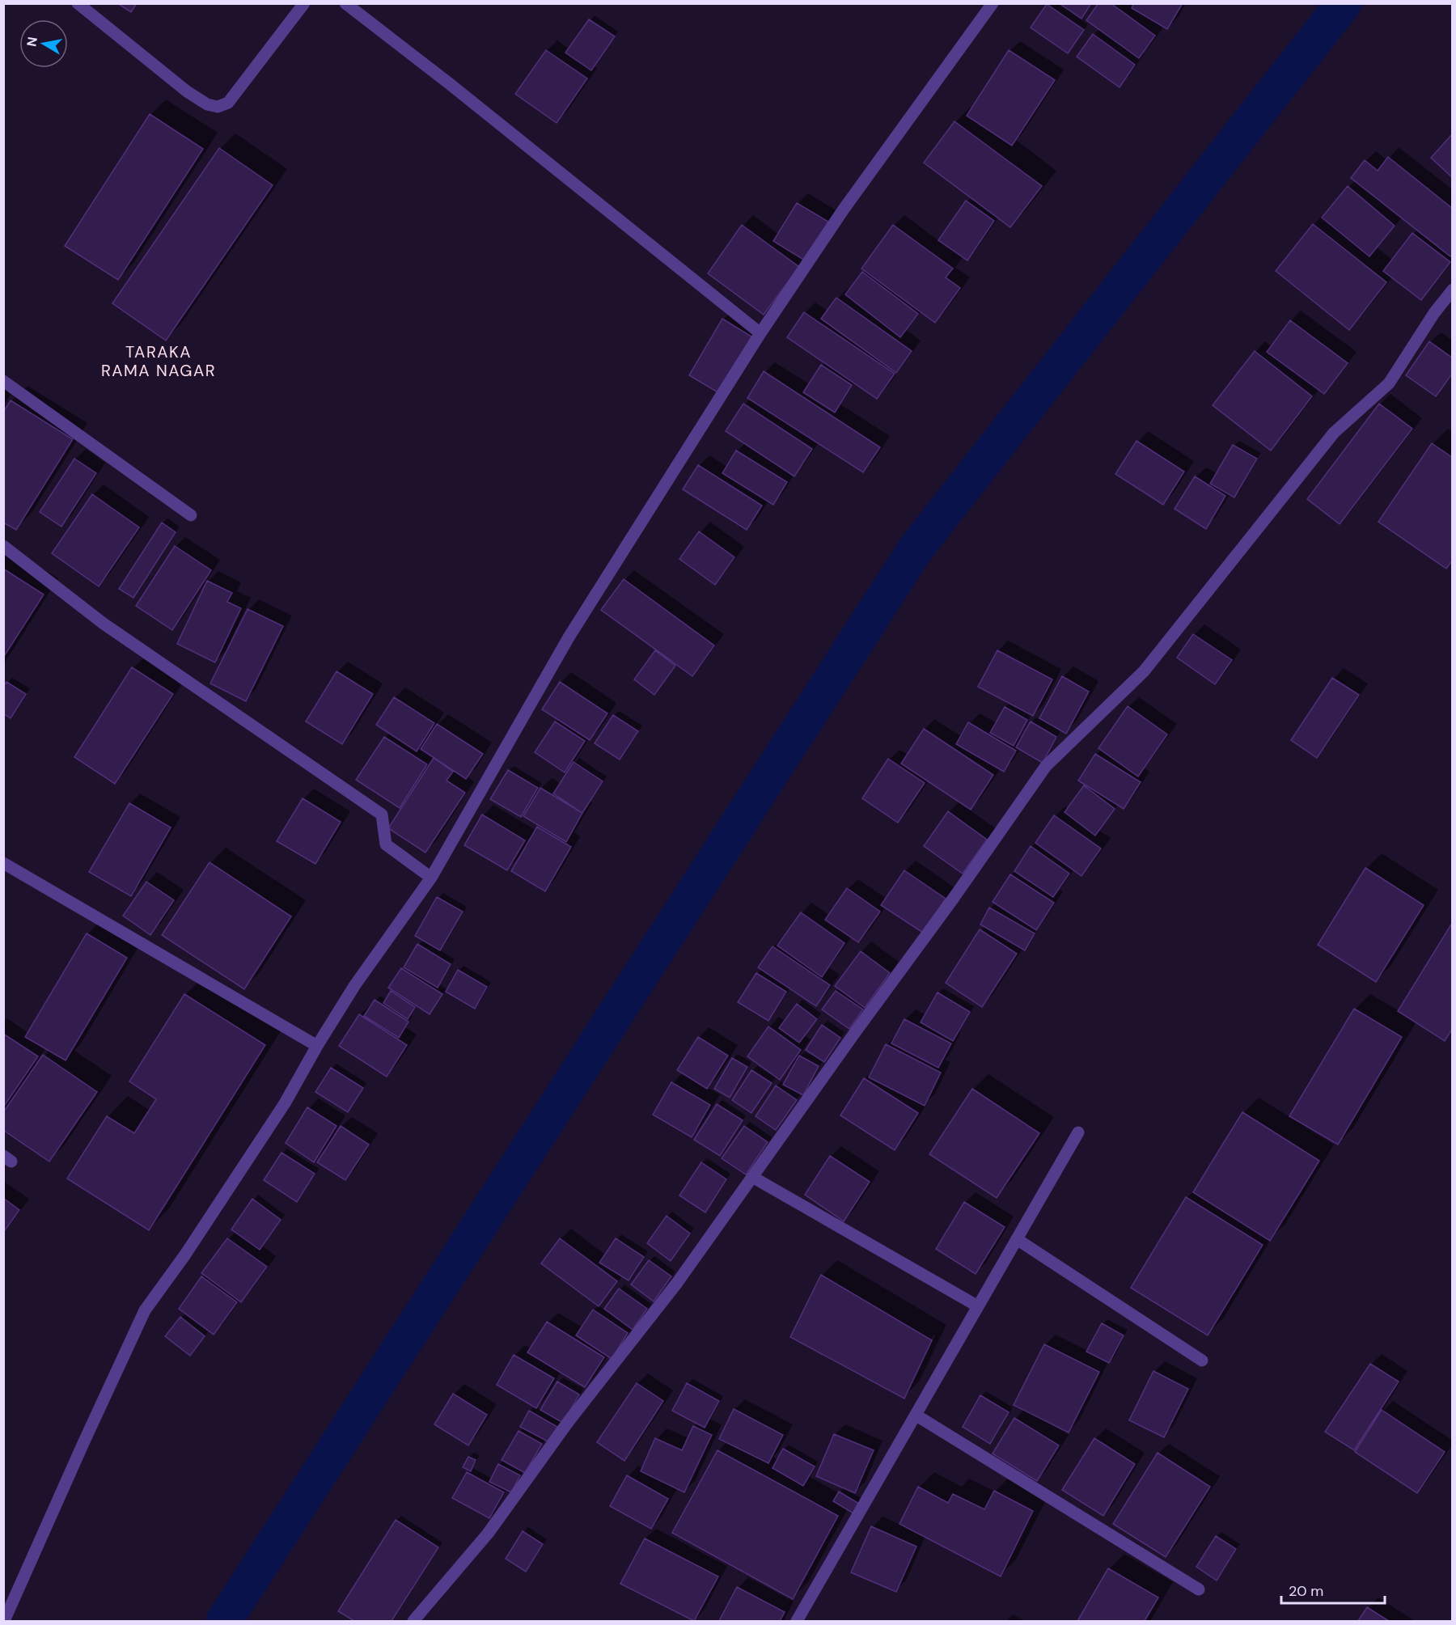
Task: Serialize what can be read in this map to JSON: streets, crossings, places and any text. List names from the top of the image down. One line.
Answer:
{"districts":["TARAKA RAMA NAGAR"],"scale_bar":"20 m","north":"left"}
